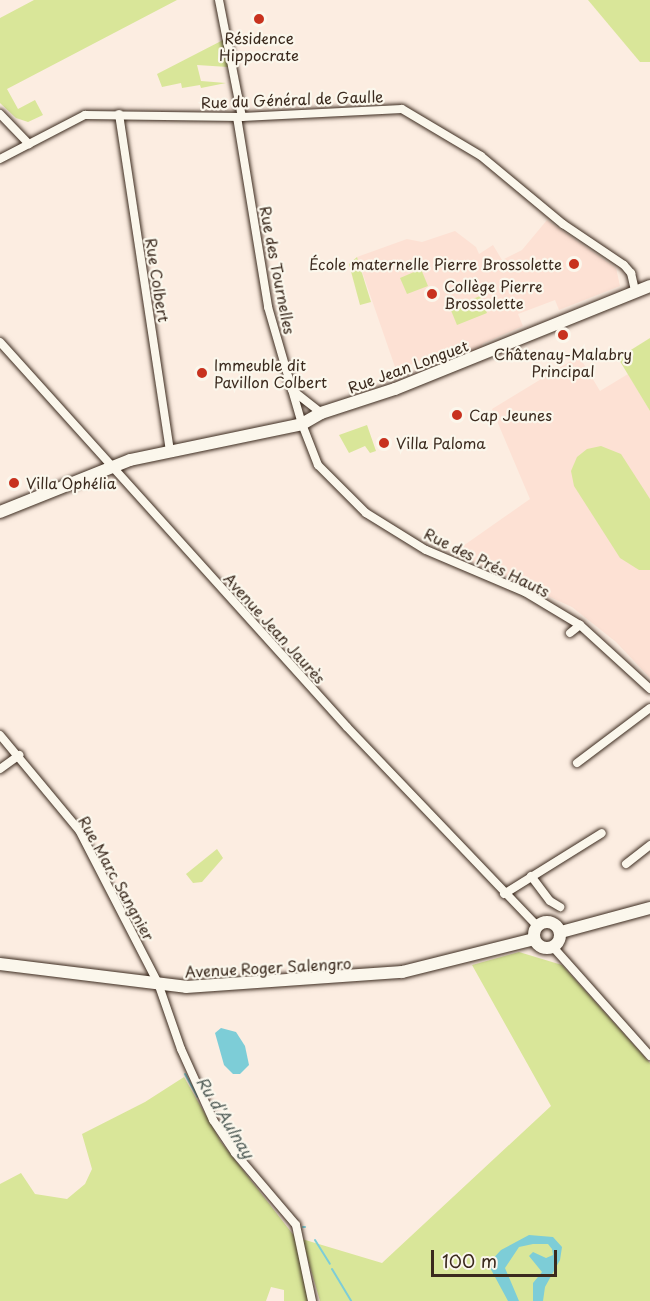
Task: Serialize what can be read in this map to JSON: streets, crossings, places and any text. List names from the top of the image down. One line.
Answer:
{"streets":{"main road":["Rue Jean Longuet","Avenue Roger Salengro"],"street":["Rue du Général de Gaulle","Rue des Tournelles","Rue Colbert","Rue des Prés Hauts","Avenue Jean Jaurès","Rue Marc Sangnier"]},"crossings":[["Rue du Général de Gaulle","Rue des Tournelles"],["Rue du Général de Gaulle","Rue Colbert"],["Rue du Général de Gaulle","Rue Jean Longuet"],["Rue des Tournelles","Rue des Prés Hauts"],["Rue Colbert","Rue Jean Longuet"],["Rue Jean Longuet","Rue des Prés Hauts"],["Rue Jean Longuet","Avenue Jean Jaurès"],["Avenue Jean Jaurès","Avenue Roger Salengro"],["Rue Marc Sangnier","Avenue Roger Salengro"]],"water":["Ru d'Aulnay"],"places":["Résidence Hippocrate","École maternelle Pierre Brossolette","Collège Pierre Brossolette","Châtenay-Malabry Principal","Immeuble dit Pavillon Colbert","Cap Jeunes","Villa Paloma","Villa Ophélia"],"scale_bar":"100 m"}
